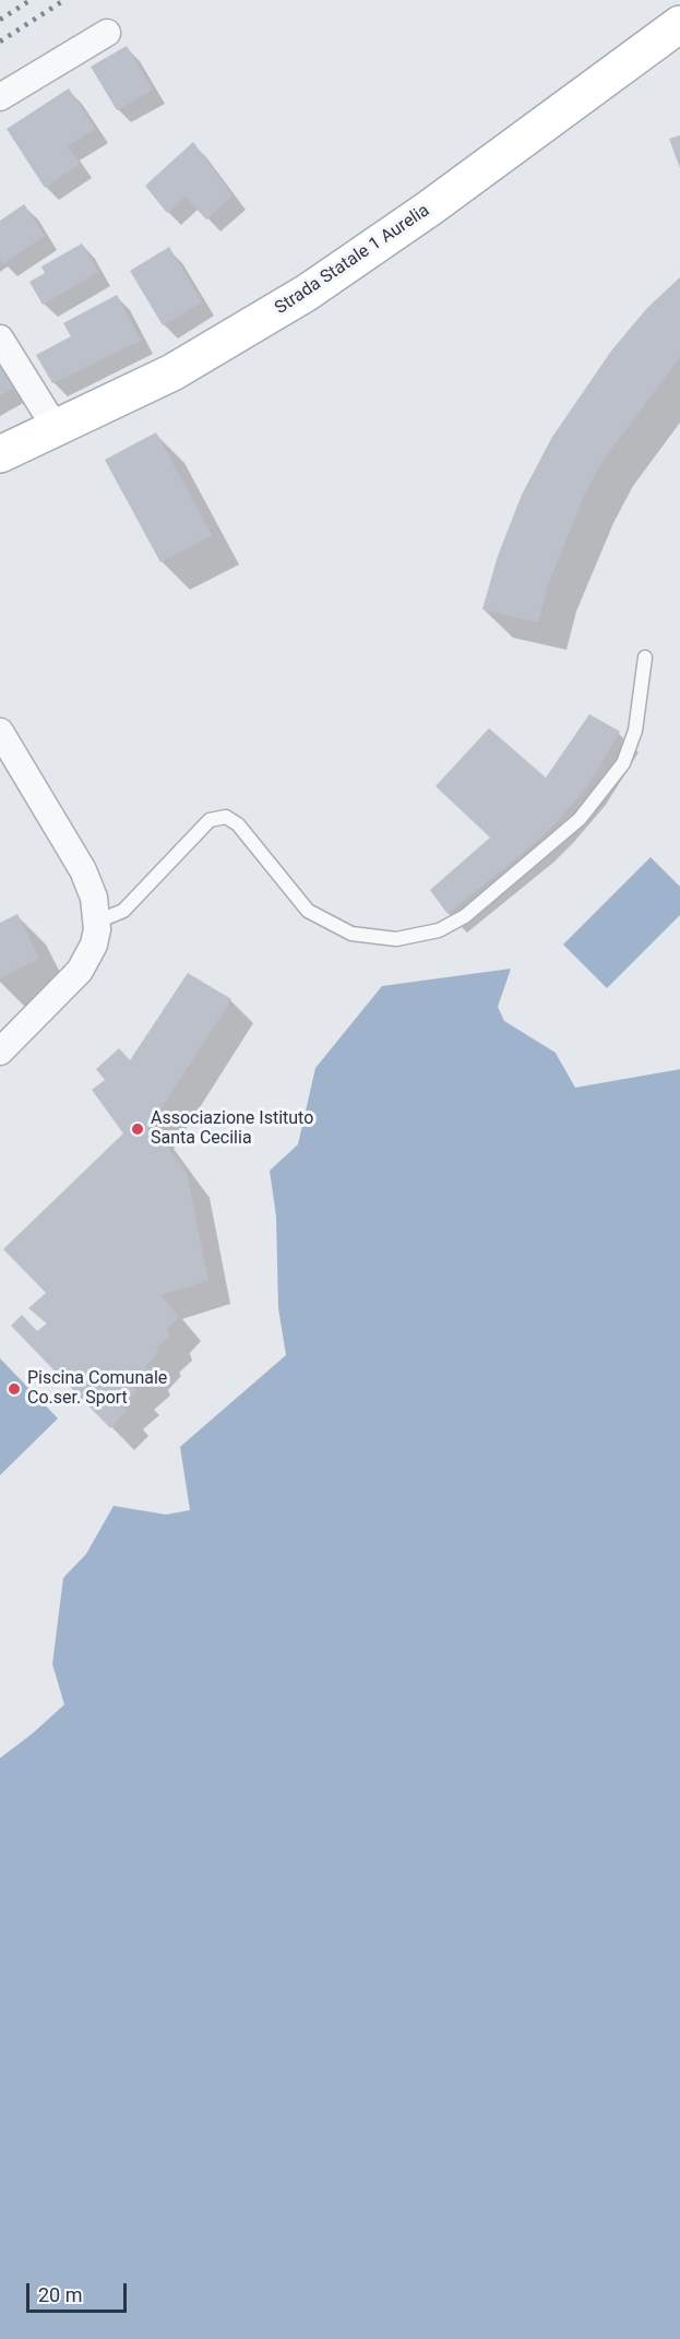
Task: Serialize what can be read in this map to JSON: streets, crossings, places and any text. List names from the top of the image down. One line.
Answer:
{"streets":{"main road":["Strada Statale 1 Aurelia"]},"places":["Associazione Istituto Santa Cecilia","Piscina Comunale Co.ser. Sport"],"scale_bar":"20 m"}
